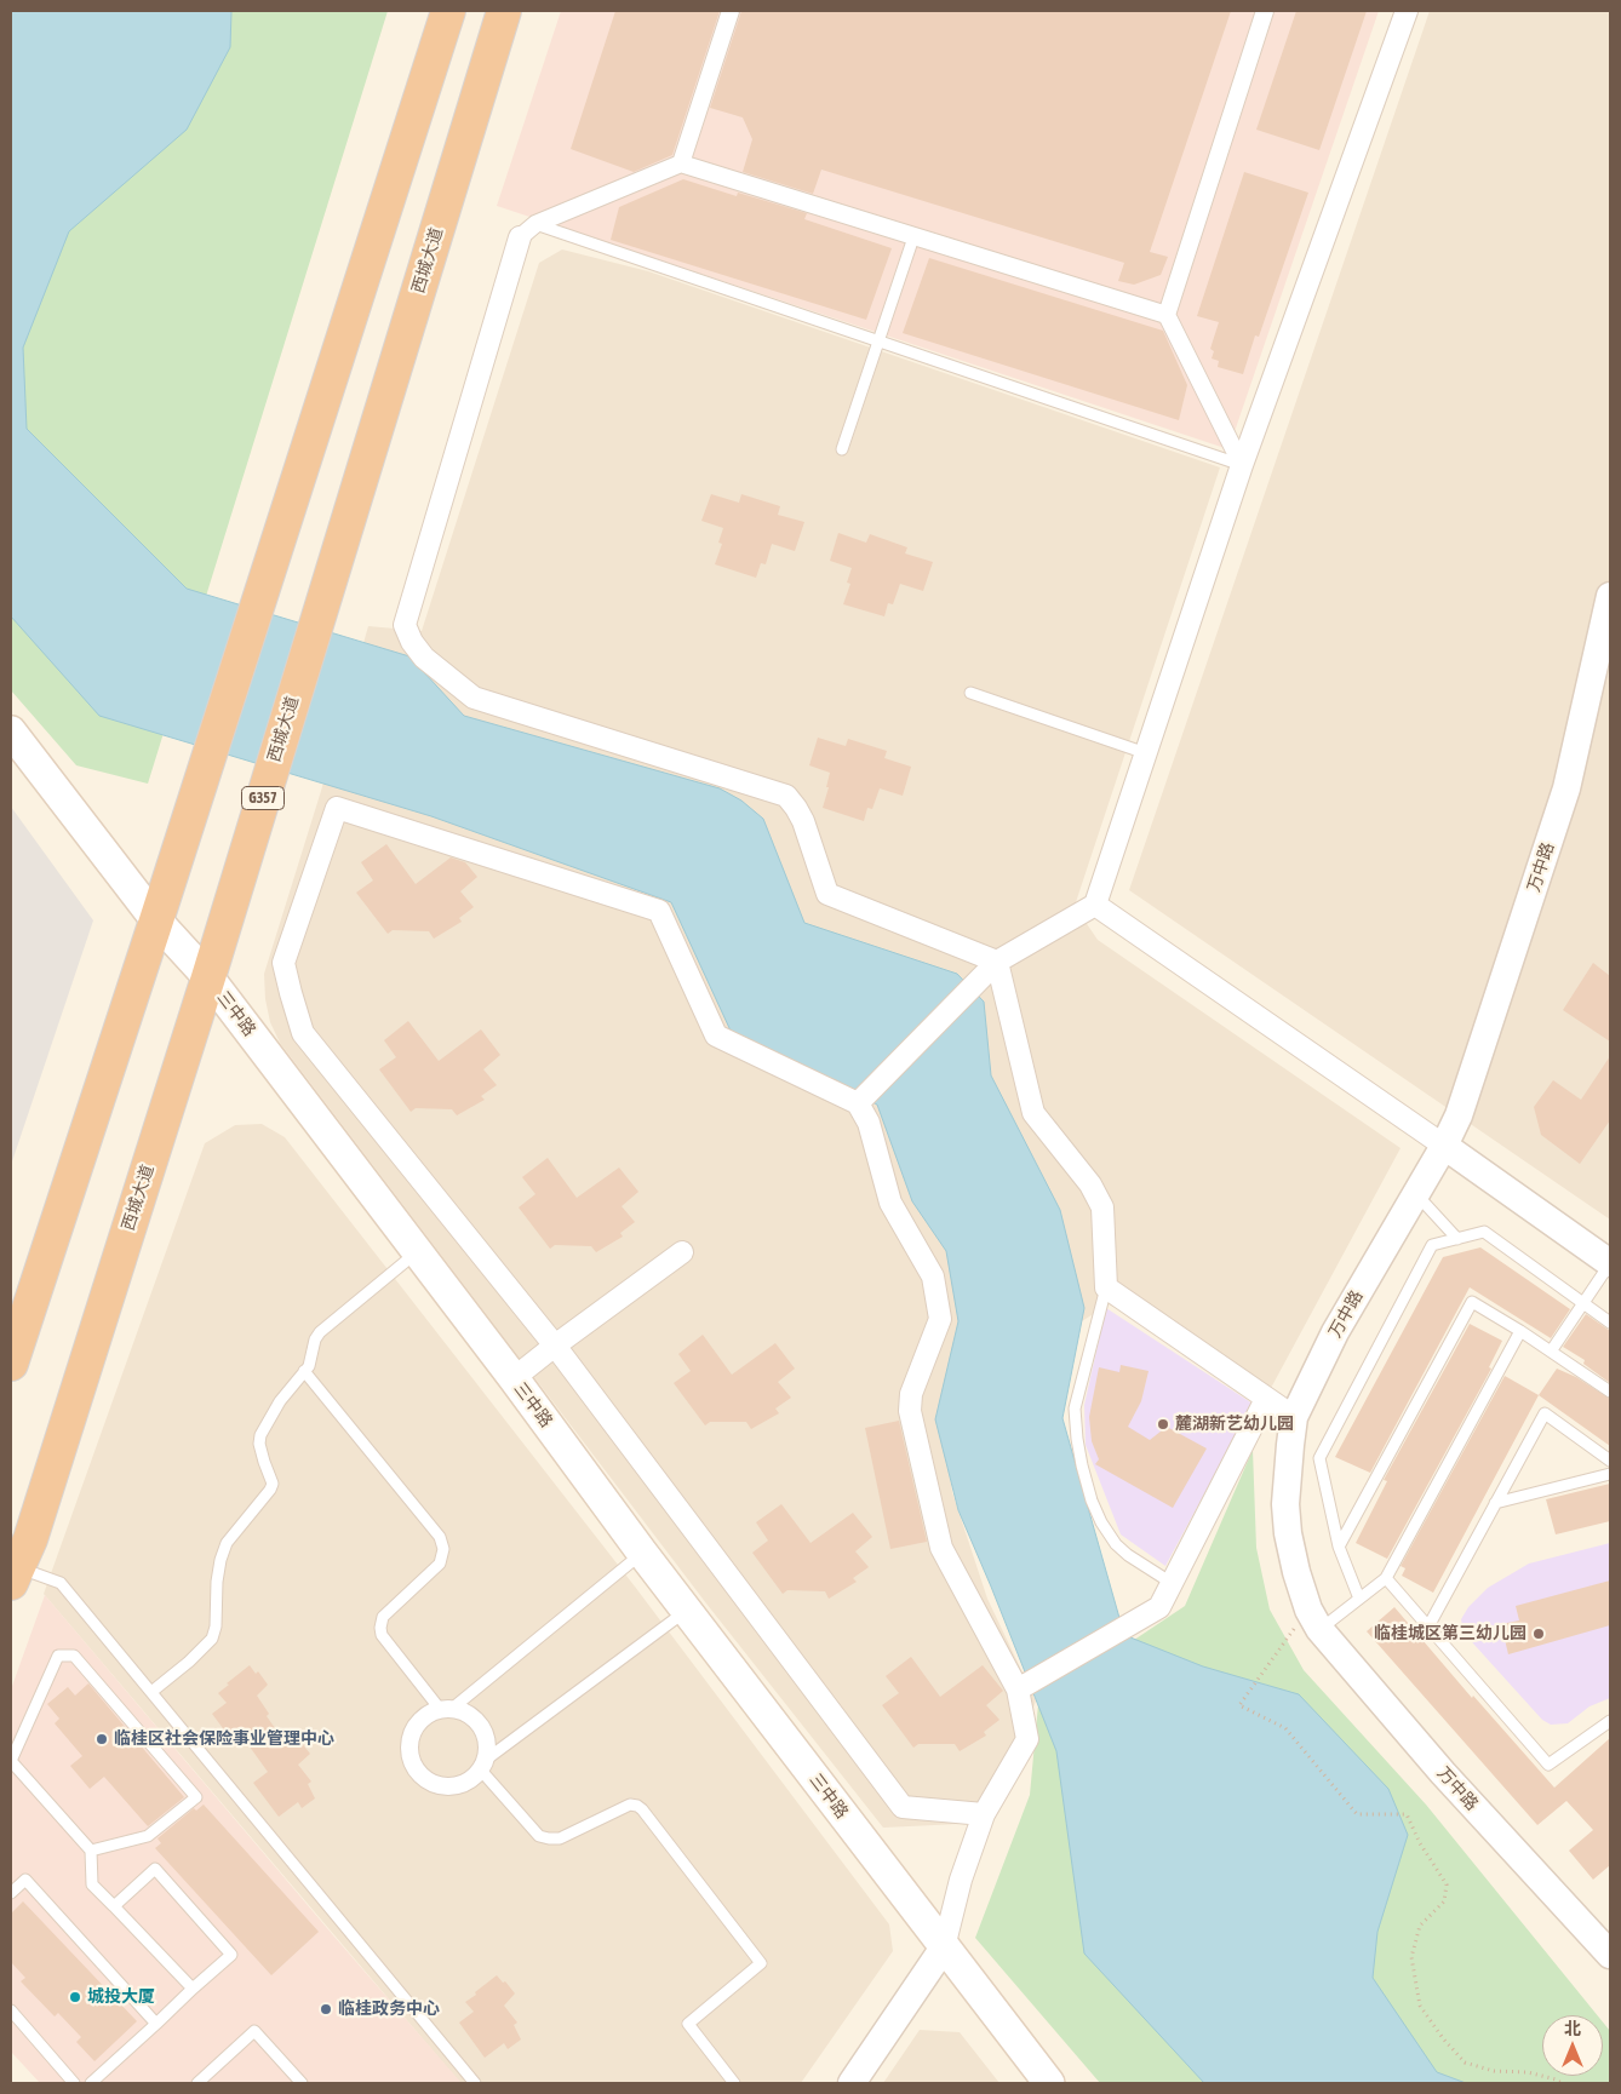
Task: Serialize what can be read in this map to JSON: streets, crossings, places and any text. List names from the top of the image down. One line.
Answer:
{"streets":{"highway":["西城大道","G357"],"main road":["三中路"],"street":["万中路"]},"crossings":[["西城大道","三中路"]],"places":["麓湖新艺幼儿园","临桂城区第三幼儿园","临桂区社会保险事业管理中心","城投大厦","临桂政务中心"],"north":"top"}
